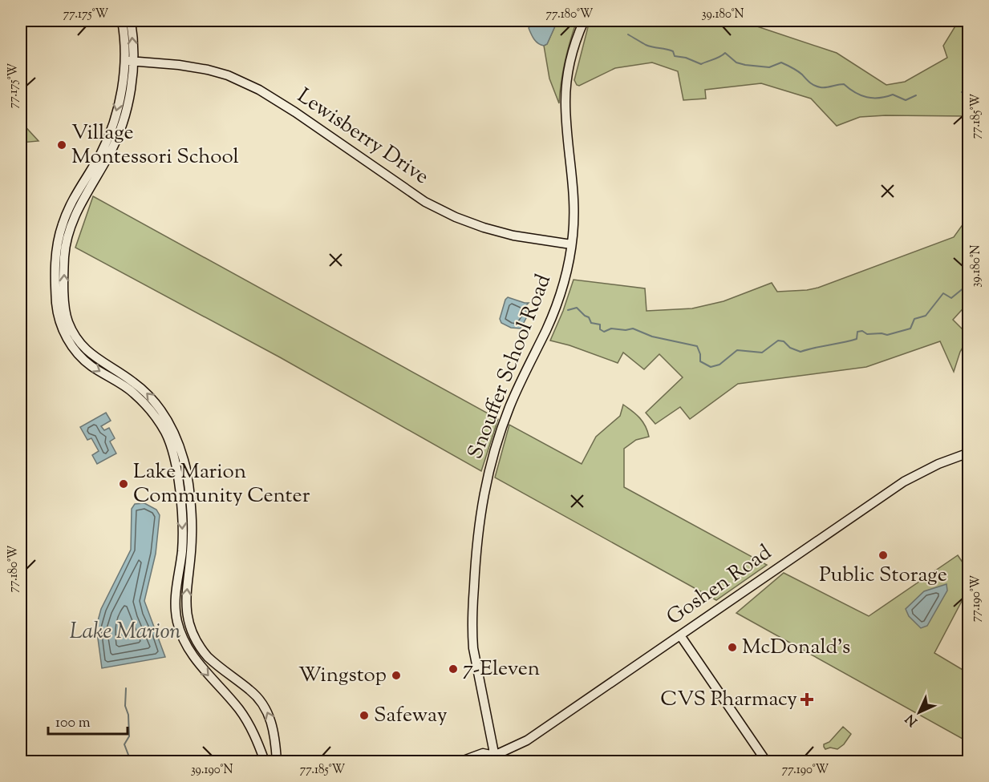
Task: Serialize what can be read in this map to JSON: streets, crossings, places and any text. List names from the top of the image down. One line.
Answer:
{"streets":{"street":["Lewisberry Drive","Snouffer School Road","Goshen Road"]},"crossings":[["Lewisberry Drive","Snouffer School Road"],["Snouffer School Road","Goshen Road"]],"water":["Lake Marion"],"places":{"other":["Village Montessori School","Lake Marion Community Center","Public Storage","McDonald's","7-Eleven","Wingstop","Safeway"],"health":["CVS Pharmacy"]},"scale_bar":"100 m","north":"bottom left","coordinates":["77.175°W","77.180°W","39.180°N","77.185°W","77.190°W","39.190°N"]}
